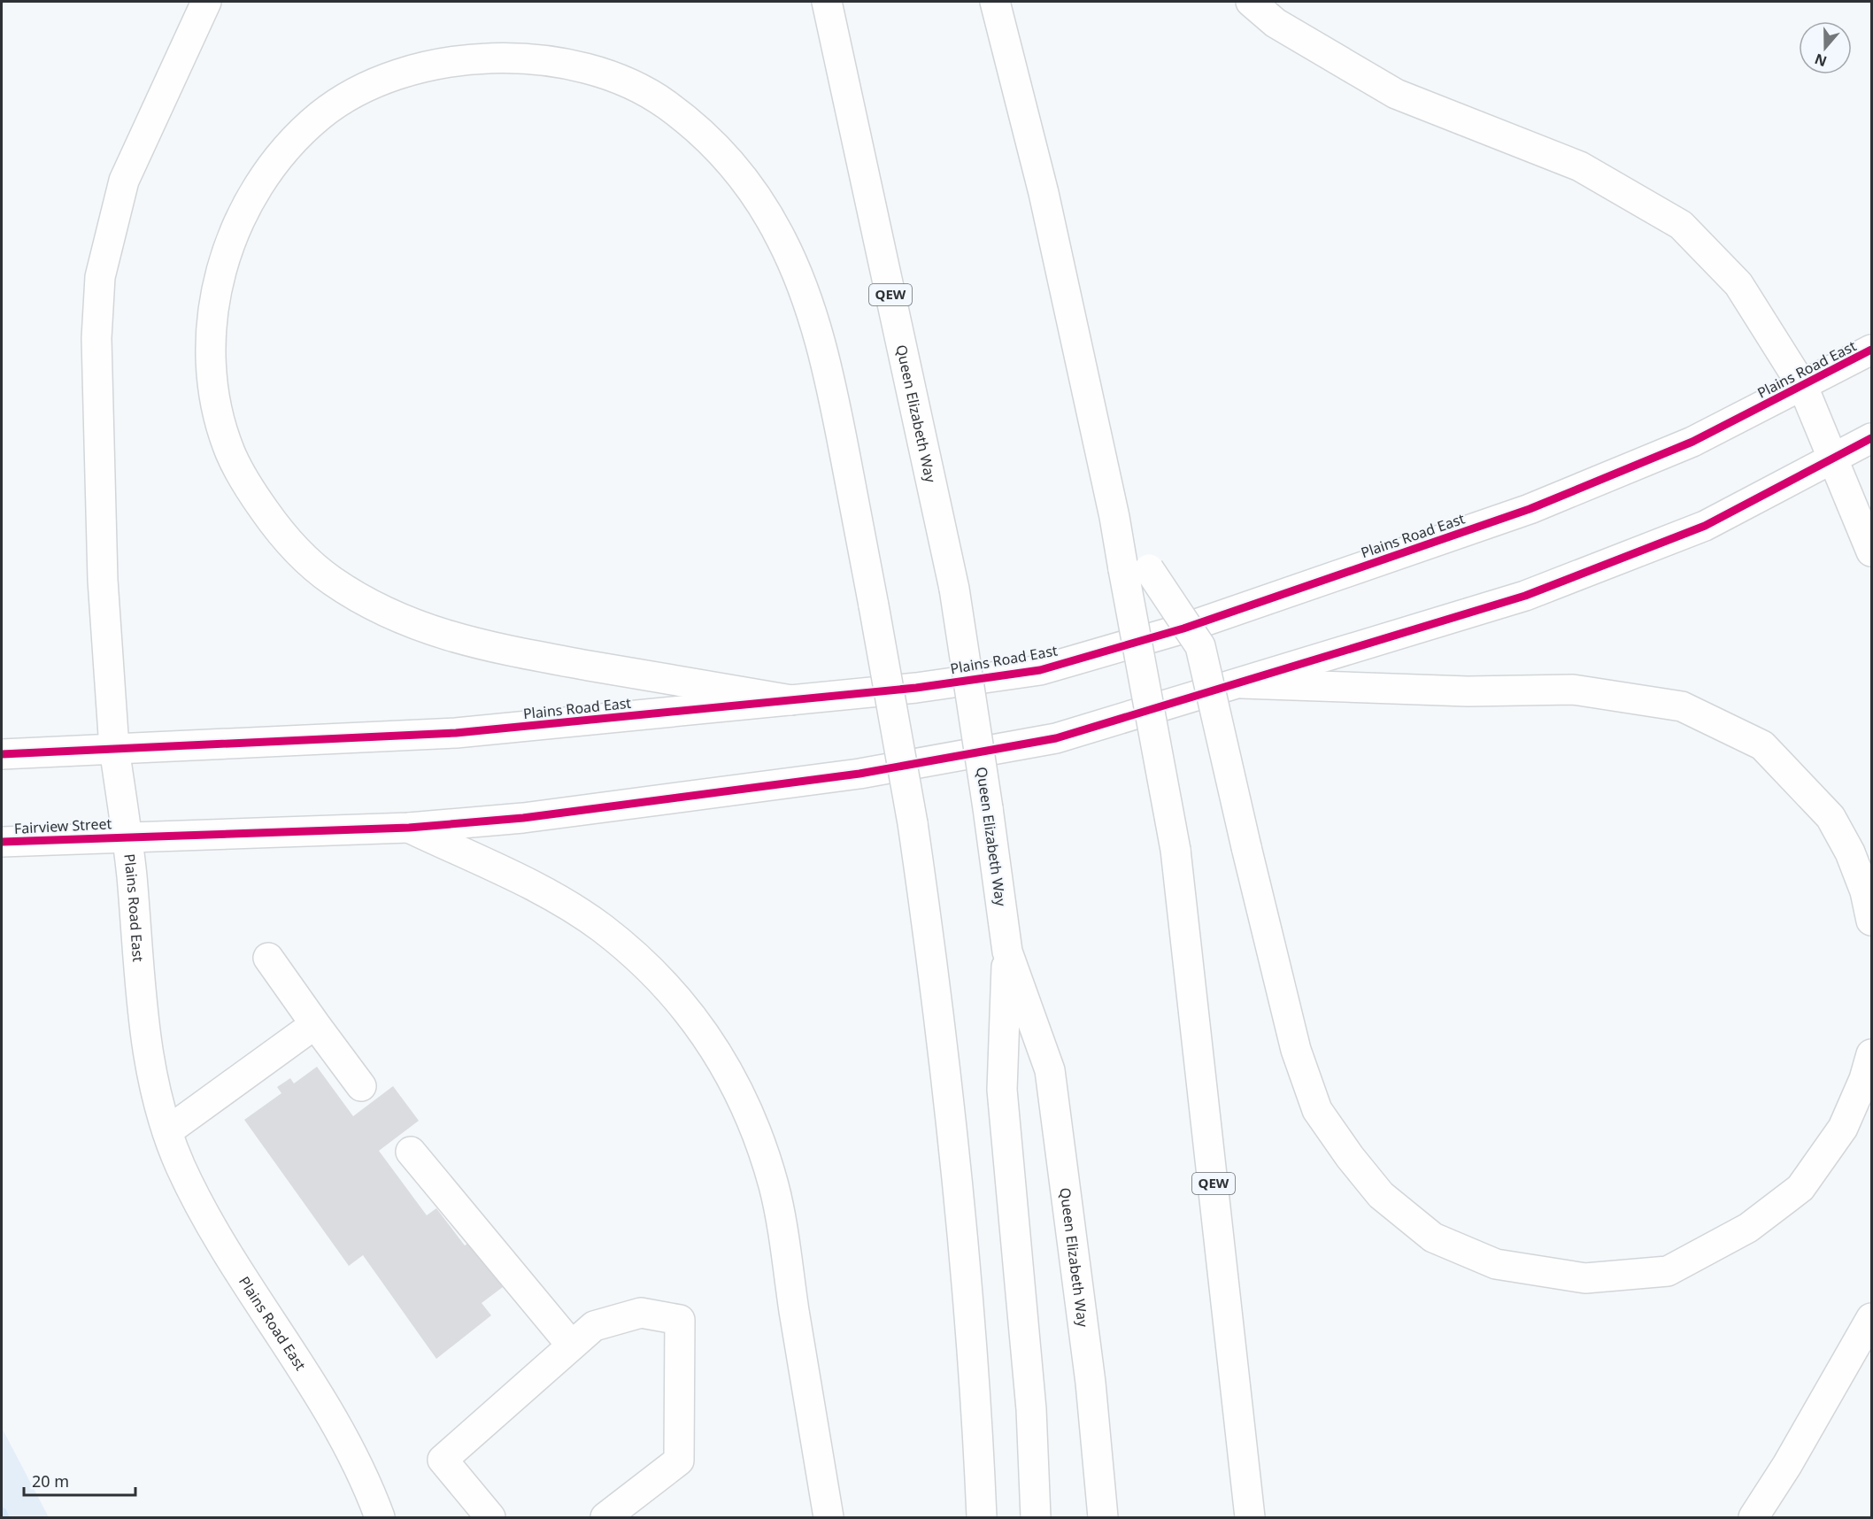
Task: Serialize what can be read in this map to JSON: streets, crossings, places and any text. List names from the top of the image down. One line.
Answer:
{"streets":{"main road":["QEW","Plains Road East","Queen Elizabeth Way","Fairview Street"]},"crossings":[["Plains Road East","Fairview Street"]],"scale_bar":"20 m","north":"bottom"}
